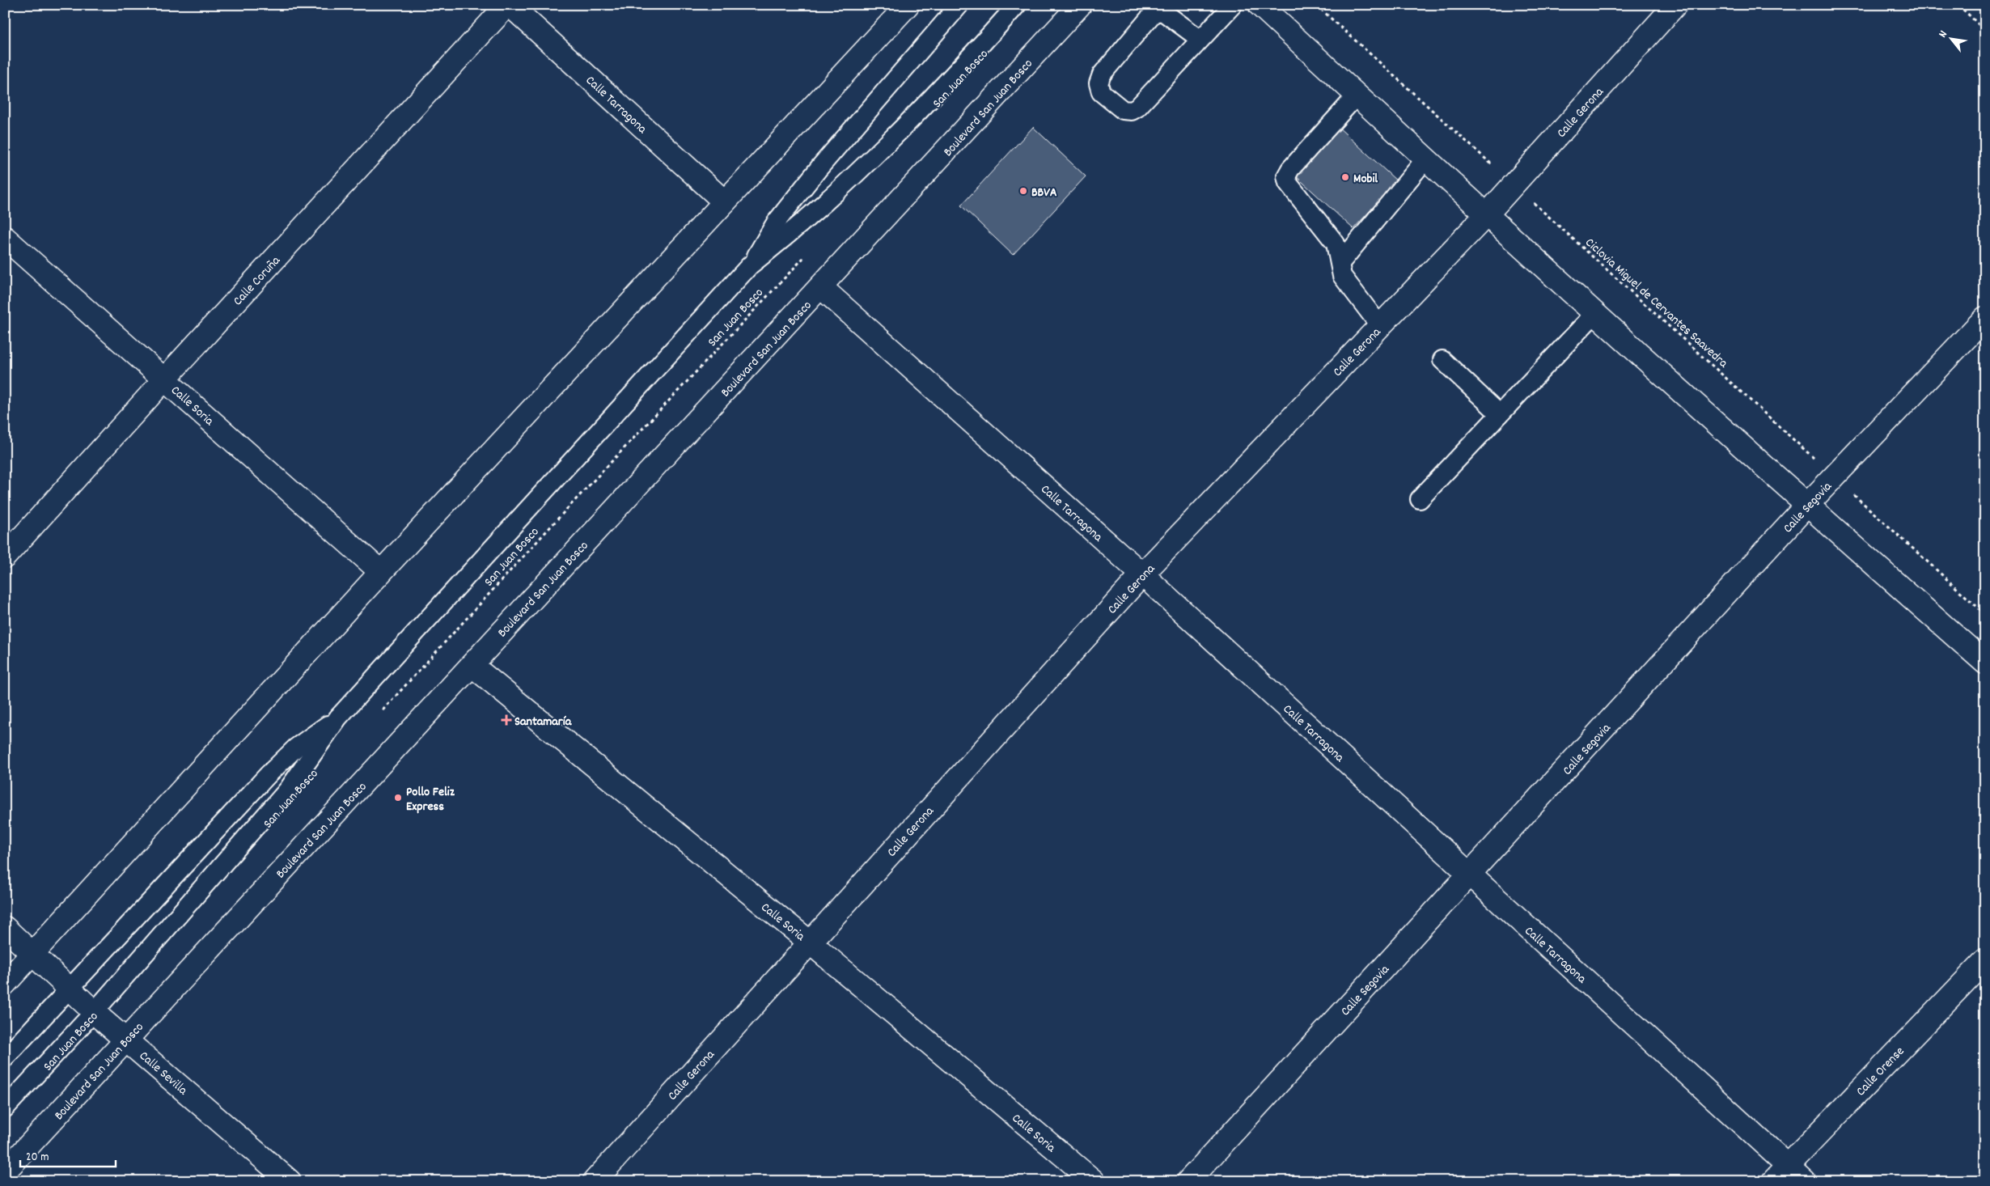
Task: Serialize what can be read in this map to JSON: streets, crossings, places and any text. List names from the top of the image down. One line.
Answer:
{"streets":{"street":["Calle Tarragona","Boulevard San Juan Bosco","Calle Gerona","Calle Coruña","Calle Soria","Calle Segovia","Calle Orense","Calle Sevilla"],"path":["San Juan Bosco","Ciclovia Miguel de Cervantes Saavedra"]},"crossings":[["Calle Tarragona","Boulevard San Juan Bosco"],["Calle Tarragona","Calle Gerona"],["Calle Tarragona","Calle Coruña"],["Calle Tarragona","Calle Segovia"],["Calle Tarragona","Calle Orense"],["Boulevard San Juan Bosco","Calle Soria"],["Boulevard San Juan Bosco","Calle Sevilla"],["Calle Gerona","Ciclovia Miguel de Cervantes Saavedra"],["Calle Gerona","Calle Soria"],["Calle Coruña","Calle Soria"],["Ciclovia Miguel de Cervantes Saavedra","Calle Segovia"]],"places":{"other":["Mobil","BBVA","Pollo Feliz Express"],"health":["Santamaría"]},"scale_bar":"20 m","north":"top left"}
